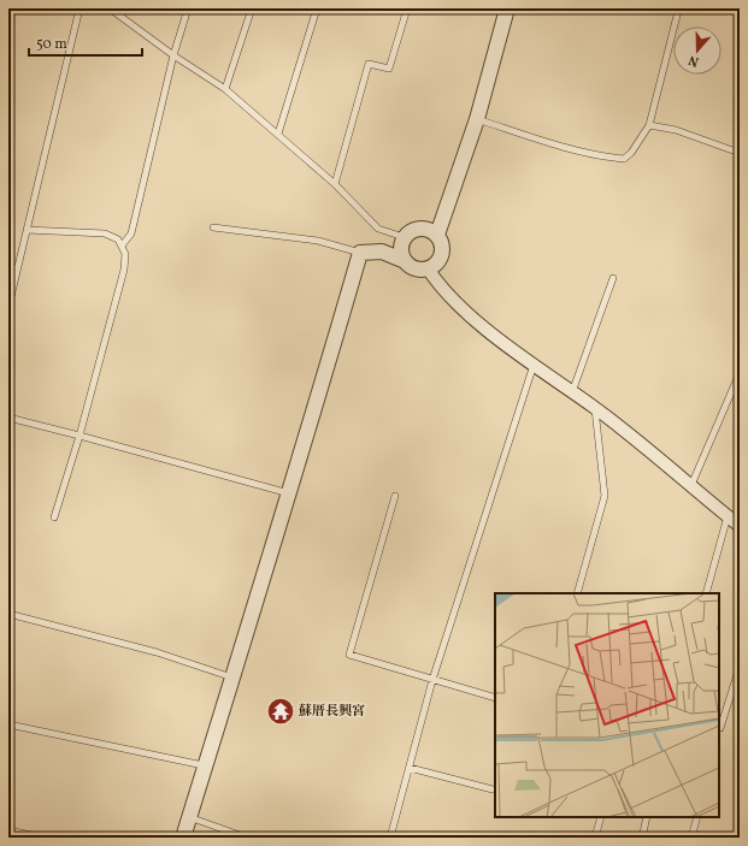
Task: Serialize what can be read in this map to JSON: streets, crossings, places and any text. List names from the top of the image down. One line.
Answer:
{"places":{"temple":["蘇厝長興宮"]},"scale_bar":"50 m","north":"bottom"}
